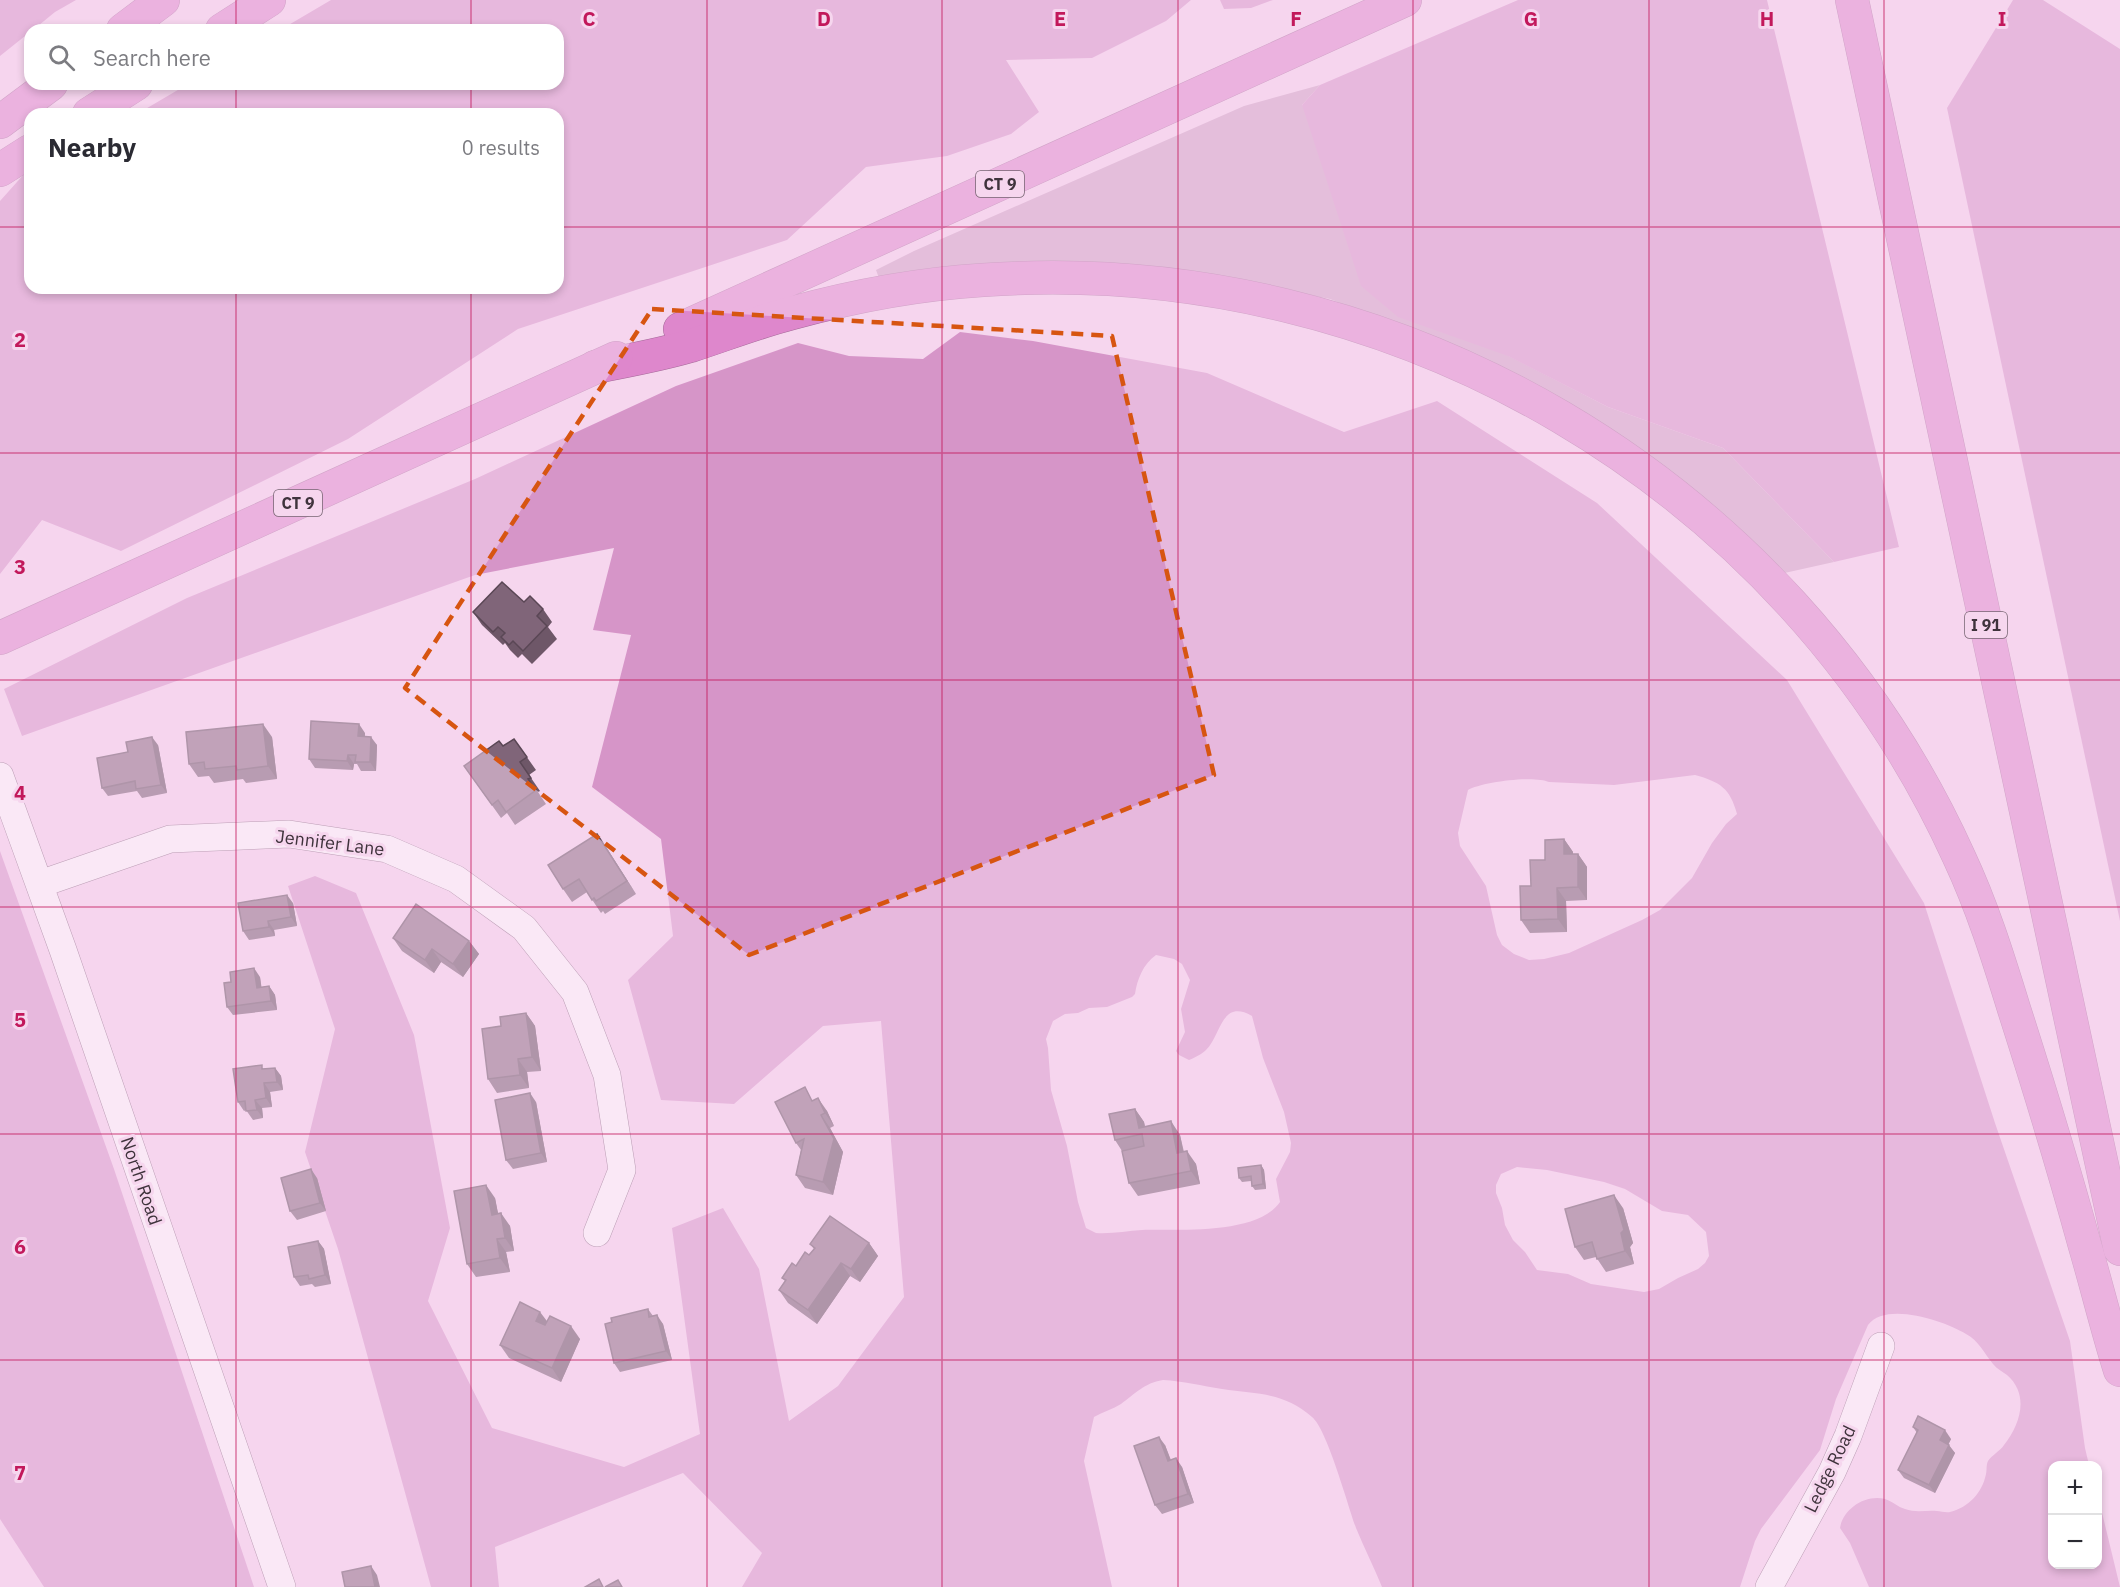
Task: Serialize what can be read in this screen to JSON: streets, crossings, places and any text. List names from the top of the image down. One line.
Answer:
{"streets":{"highway":["CT 9","I 91"],"street":["Jennifer Lane","North Road","Ledge Road"]},"crossings":[["Jennifer Lane","North Road"]],"page":{"search":"Search here","heading":["Nearby","0 results"],"map_buttons":["+","−"]},"grid":{"columns":["C","D","E","F","G","H","I"],"rows":["2","3","4","5","6","7"]}}
